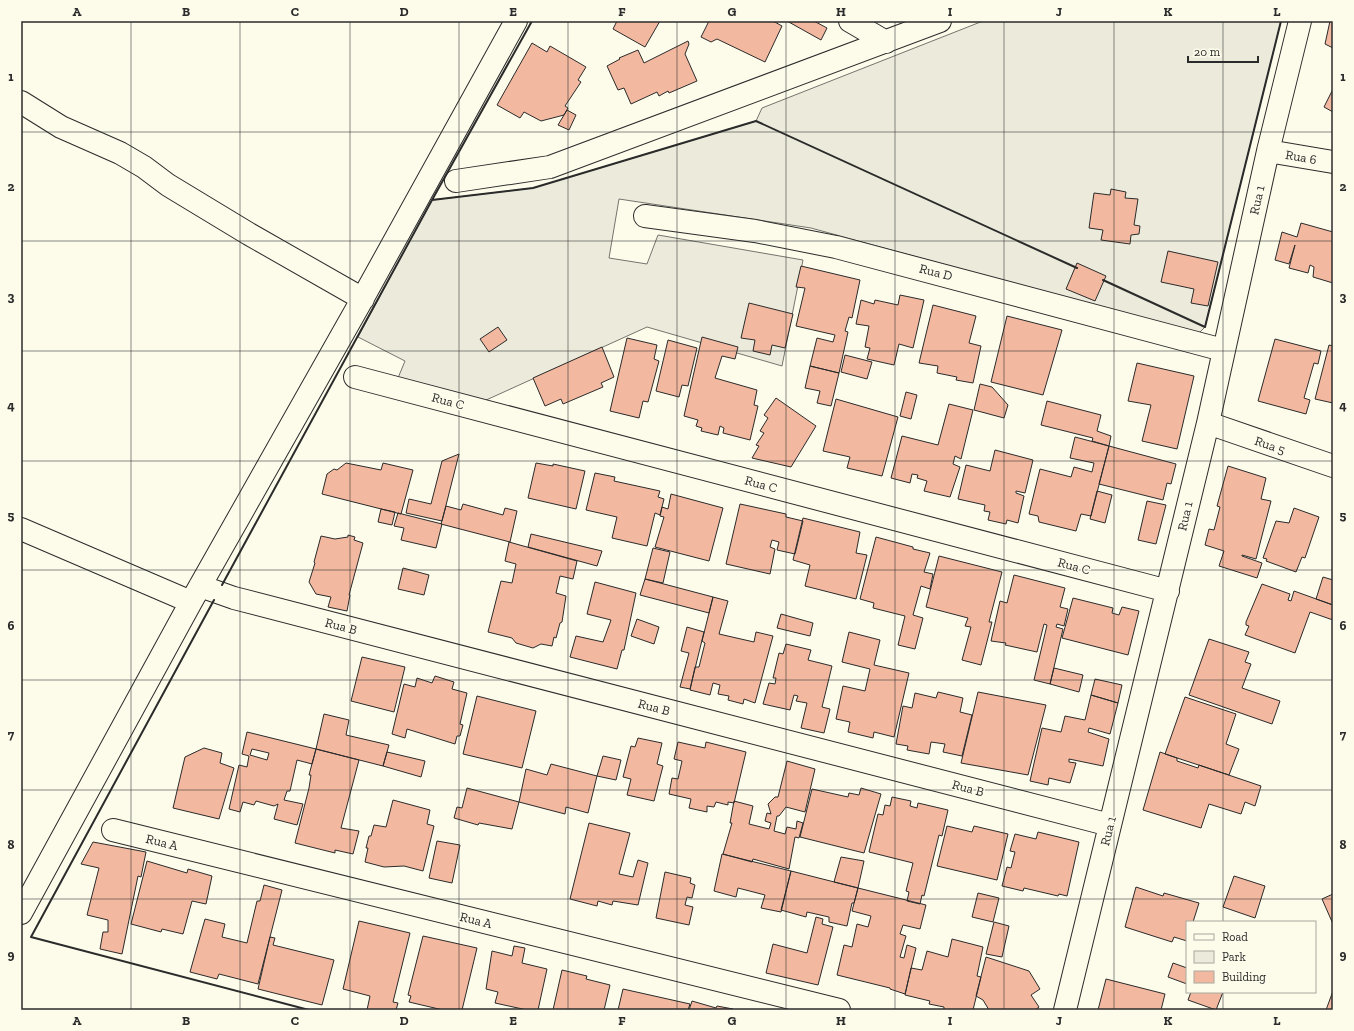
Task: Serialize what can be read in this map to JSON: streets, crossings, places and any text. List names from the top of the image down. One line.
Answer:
{"streets":{"street":["Rua 6","Rua 1","Rua D","Rua C","Rua 5","Rua B","Rua A"]},"crossings":[["Rua 6","Rua 1"],["Rua 1","Rua D"],["Rua 1","Rua C"],["Rua 1","Rua 5"],["Rua 1","Rua B"]],"legend":["Road","Park","Building"],"scale_bar":"20 m","grid":{"columns":["A","B","C","D","E","F","G","H","I","J","K","L"],"rows":["1","2","3","4","5","6","7","8","9"]}}
